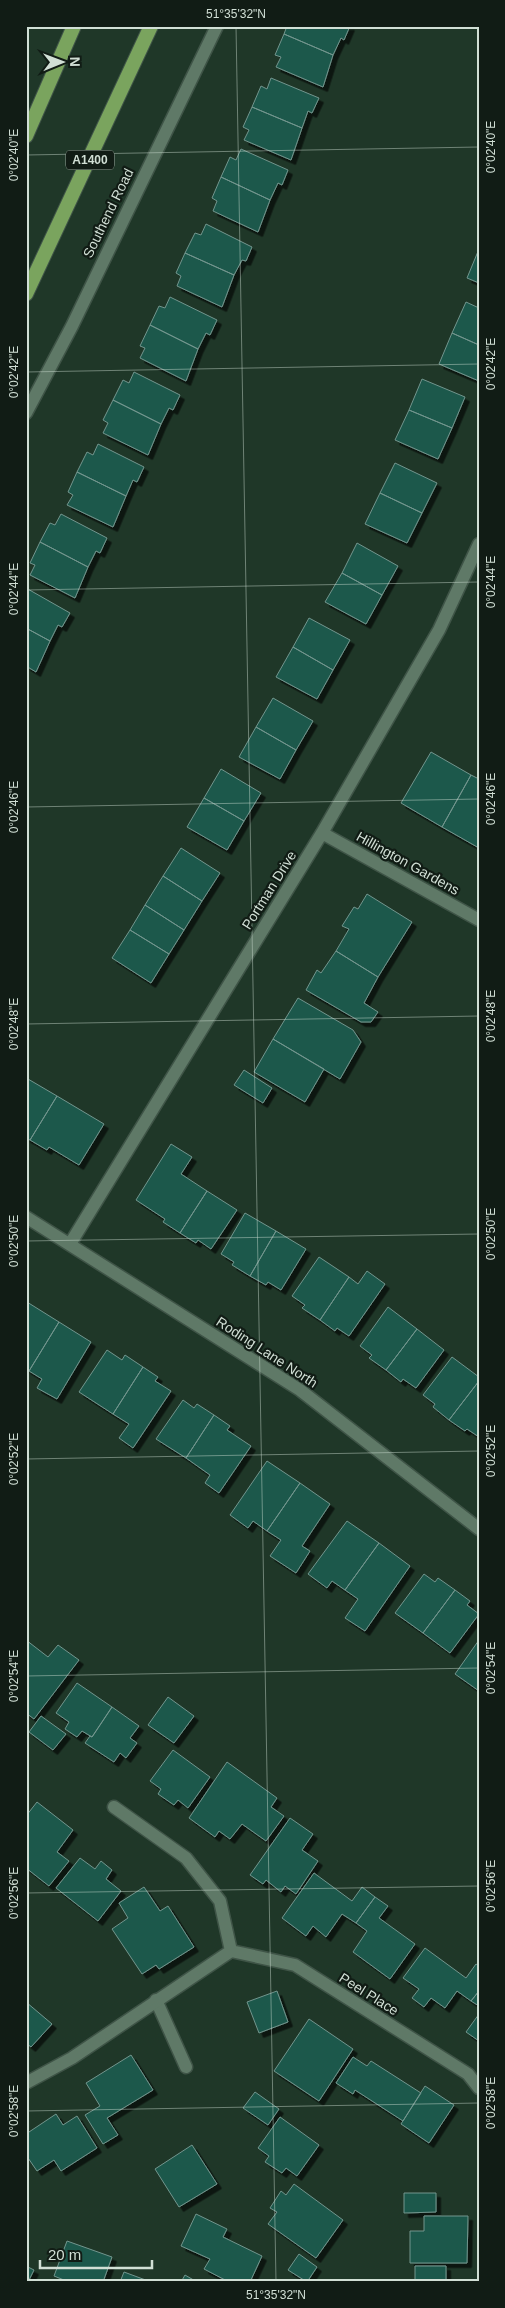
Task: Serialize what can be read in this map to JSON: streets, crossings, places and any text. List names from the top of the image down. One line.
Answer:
{"streets":{"highway":["A1400"],"street":["Southend Road","Hillington Gardens","Portman Drive","Roding Lane North","Peel Place"]},"crossings":[["Hillington Gardens","Portman Drive"],["Portman Drive","Roding Lane North"]],"scale_bar":"20 m","north":"right","coordinates":["51°35'32\"N","0°02'40\"E","0°02'42\"E","0°02'44\"E","0°02'46\"E","0°02'48\"E","0°02'50\"E","0°02'52\"E","0°02'54\"E","0°02'56\"E","0°02'58\"E"]}
